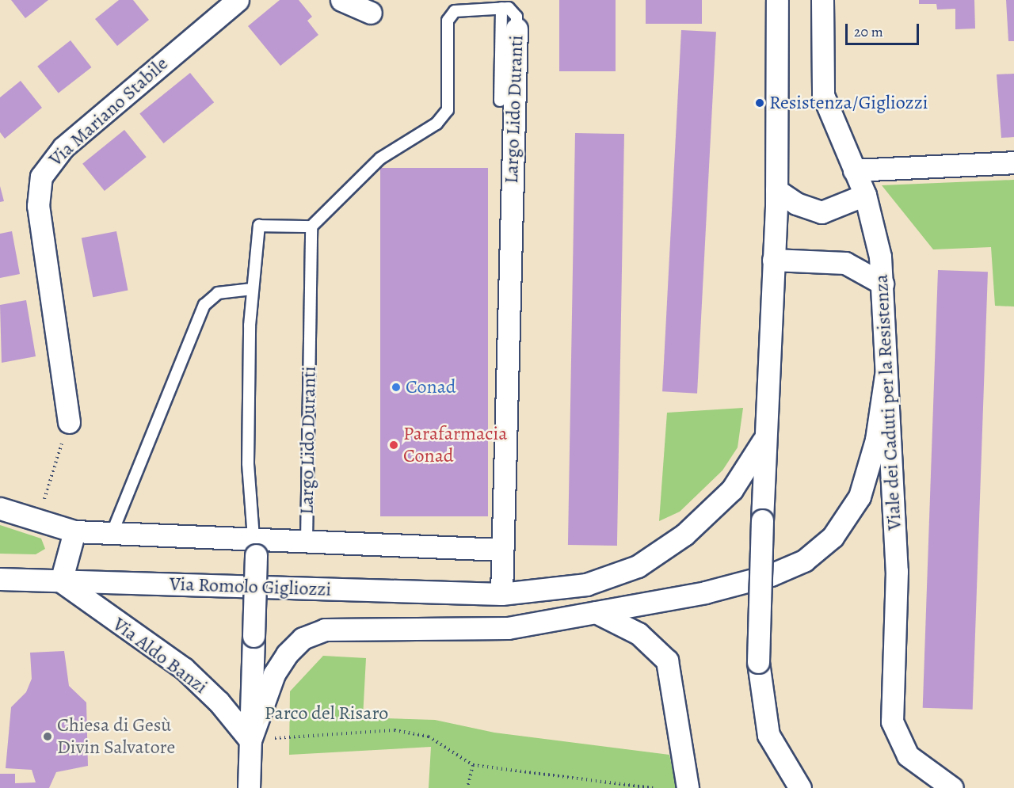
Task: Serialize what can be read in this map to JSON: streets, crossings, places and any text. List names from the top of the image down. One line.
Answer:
{"streets":{"street":["Largo Lido Duranti","Via Mariano Stabile","Viale dei Caduti per la Resistenza","Via Romolo Gigliozzi","Via Aldo Banzi"]},"crossings":[["Largo Lido Duranti","Via Romolo Gigliozzi"],["Via Romolo Gigliozzi","Via Aldo Banzi"]],"parks":["Parco del Risaro"],"places":["Resistenza/Gigliozzi","Conad","Parafarmacia Conad","Chiesa di Gesù Divin Salvatore"],"scale_bar":"20 m"}
